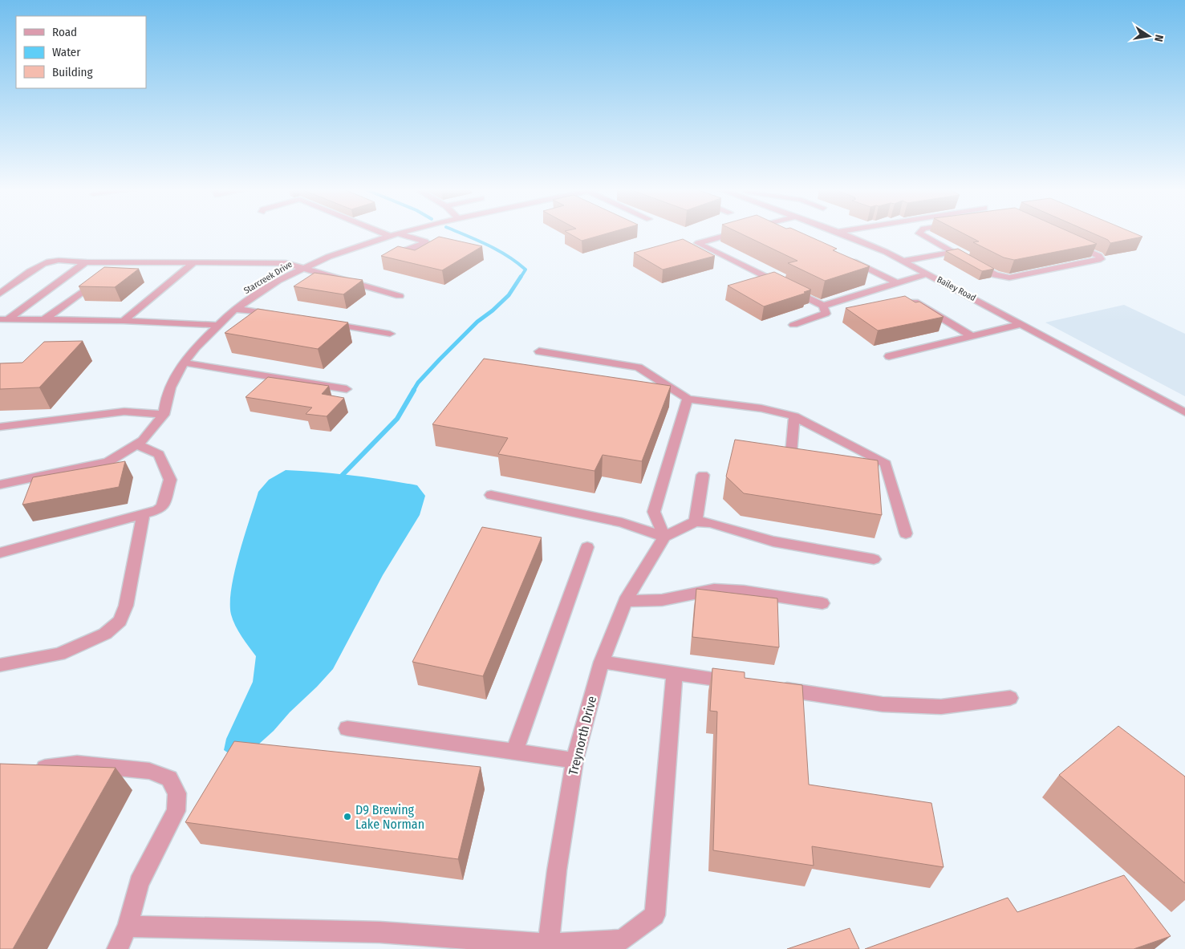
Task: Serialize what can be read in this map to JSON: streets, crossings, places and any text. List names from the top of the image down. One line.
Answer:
{"streets":{"street":["Starcreek Drive","Bailey Road","Treynorth Drive"]},"places":["D9 Brewing Lake Norman"],"legend":["Road","Water","Building"],"north":"right"}
